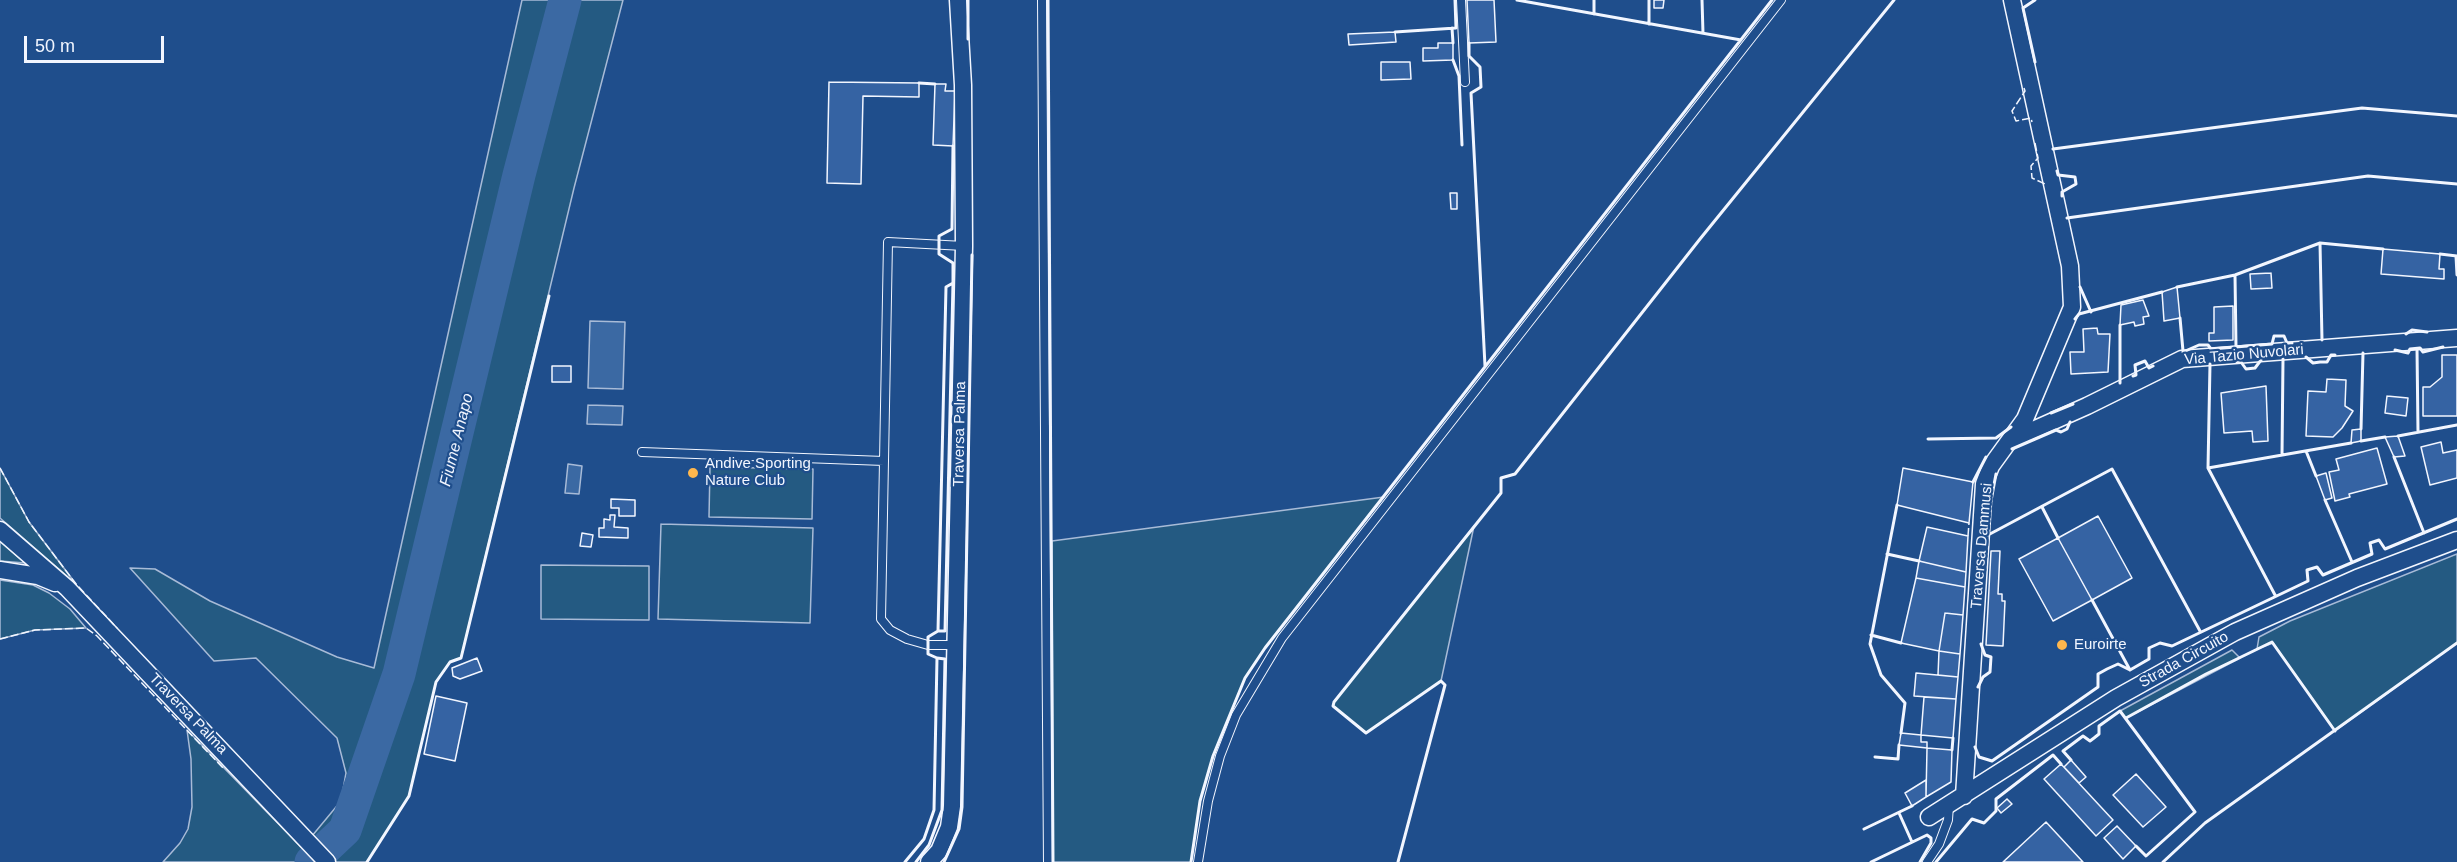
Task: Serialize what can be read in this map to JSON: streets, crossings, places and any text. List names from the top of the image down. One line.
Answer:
{"streets":{"street":["Via Tazio Nuvolari","Traversa Palma","Traversa Dammusi","Strada Circuito"]},"crossings":[["Via Tazio Nuvolari","Traversa Dammusi"],["Traversa Dammusi","Strada Circuito"]],"water":["Fiume Anapo"],"places":["Andive Sporting Nature Club","Euroirte"],"scale_bar":"50 m"}
